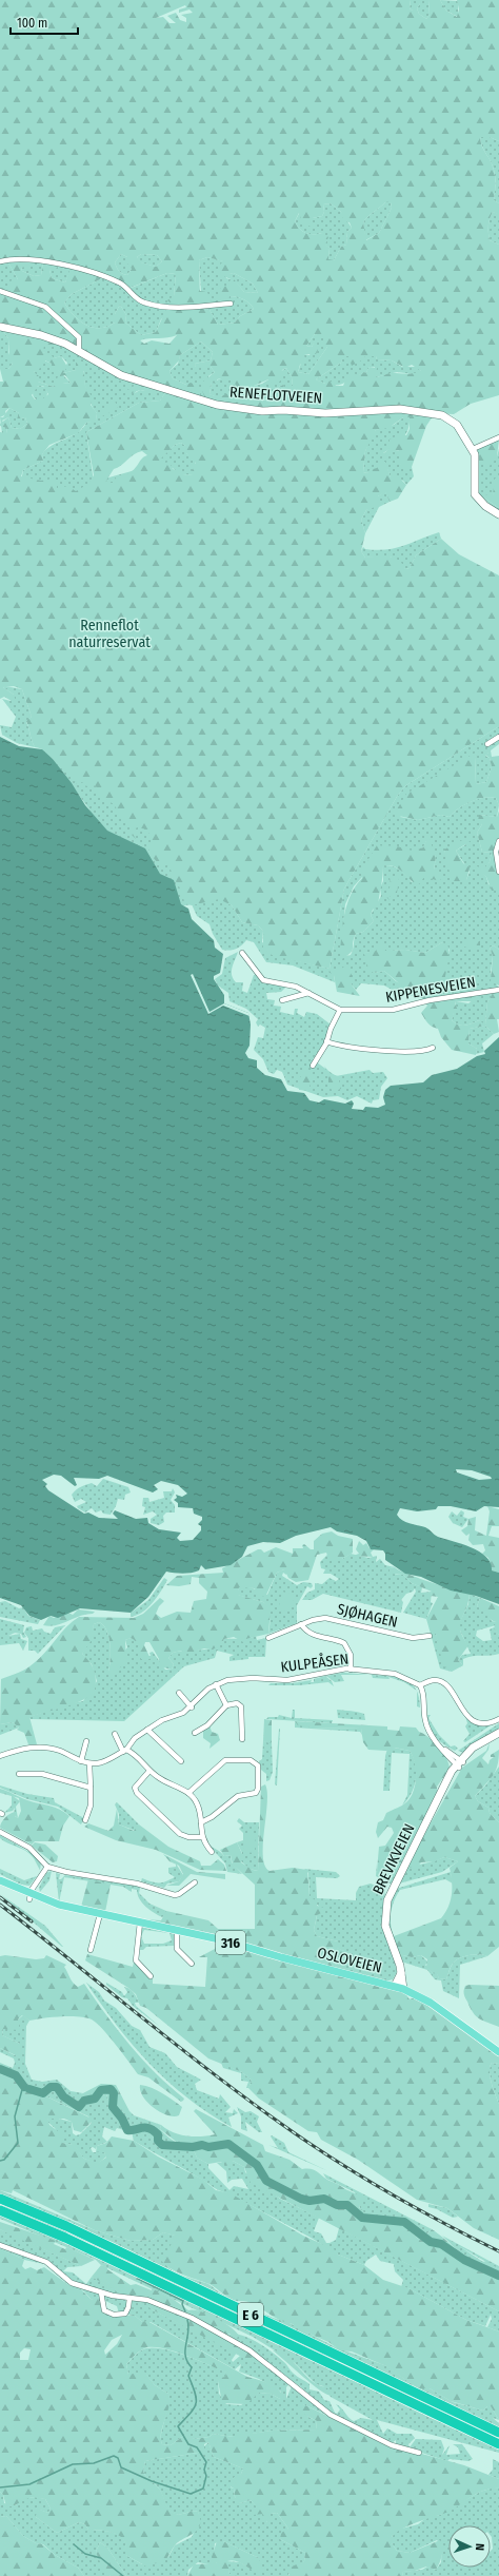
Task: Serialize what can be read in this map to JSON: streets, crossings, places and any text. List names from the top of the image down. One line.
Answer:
{"streets":{"highway":["E 6"],"main road":["316","OSLOVEIEN"],"street":["RENEFLOTVEIEN","KIPPENESVEIEN","SJØHAGEN","KULPEÅSEN","BREVIKVEIEN"]},"crossings":[["SJØHAGEN","KULPEÅSEN"],["BREVIKVEIEN","OSLOVEIEN"]],"parks":["Renneflot naturreservat"],"scale_bar":"100 m","north":"right"}
